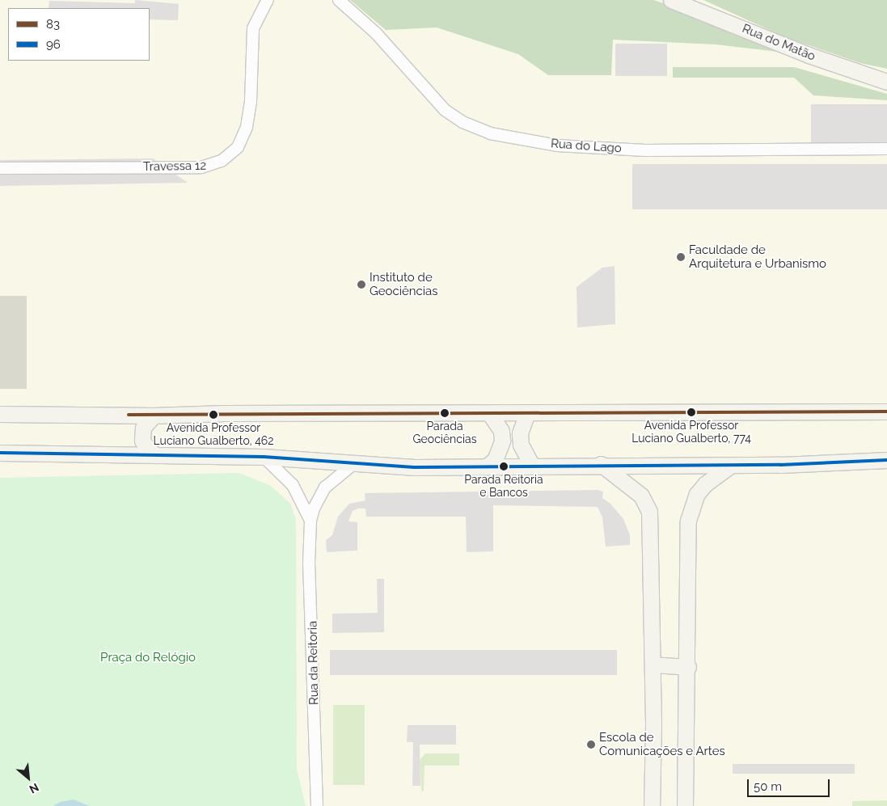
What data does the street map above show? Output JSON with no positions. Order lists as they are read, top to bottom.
{
  "streets": {
    "street": [
      "Rua do Matão",
      "Rua do Lago",
      "Travessa 12",
      "Rua da Reitoria"
    ]
  },
  "parks": ["Praça do Relógio"],
  "places": [
    "Faculdade de Arquitetura e Urbanismo",
    "Instituto de Geociências",
    "Avenida Professor Luciano Gualberto, 774",
    "Parada Geociências",
    "Avenida Professor Luciano Gualberto, 462",
    "Parada Reitoria e Bancos",
    "Escola de Comunicações e Artes"
  ],
  "lines": ["transit line 83", "transit line 96"],
  "legend": ["83", "96"],
  "scale_bar": "50 m",
  "north": "bottom right"
}
